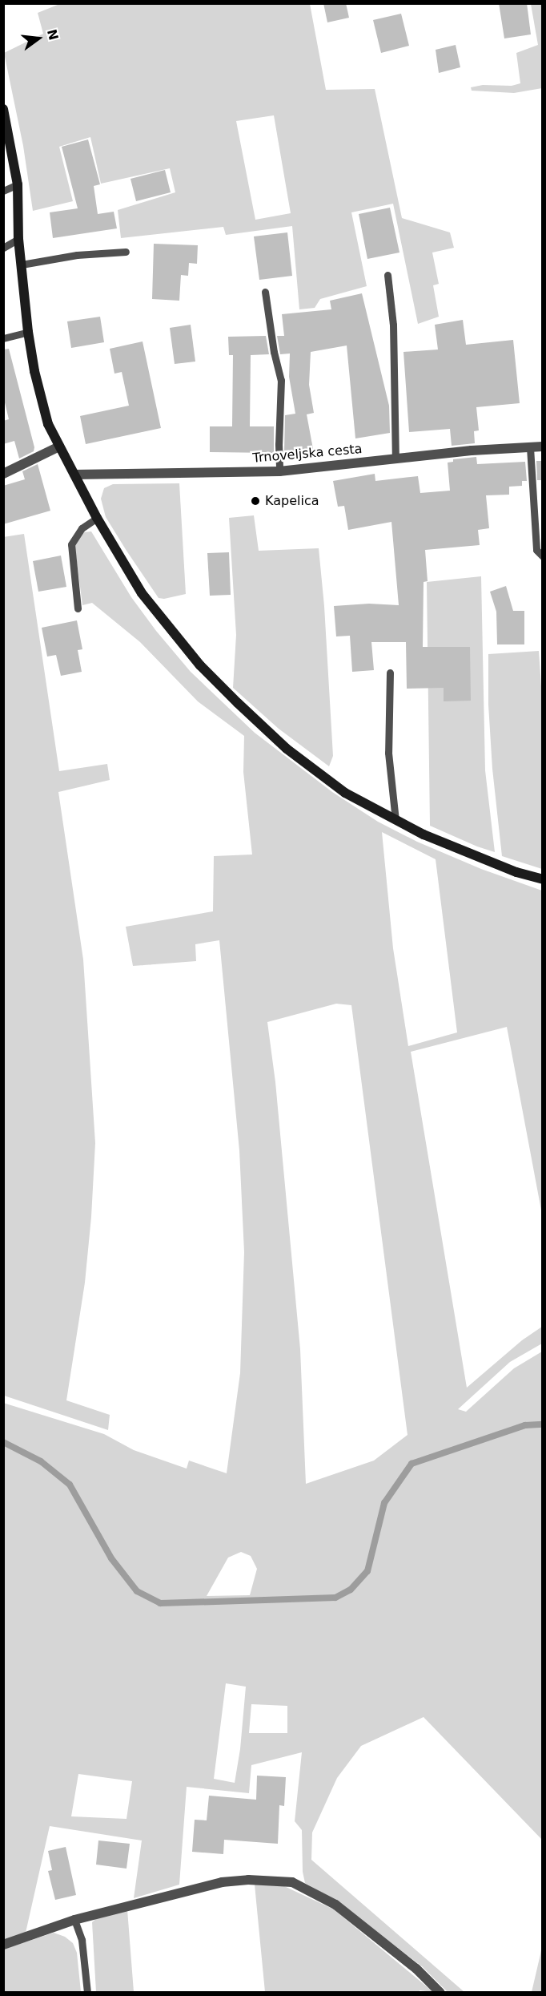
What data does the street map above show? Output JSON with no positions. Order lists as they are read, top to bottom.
{
  "streets": {
    "street": ["Trnoveljska cesta"]
  },
  "places": ["Kapelica"],
  "north": "right"
}
